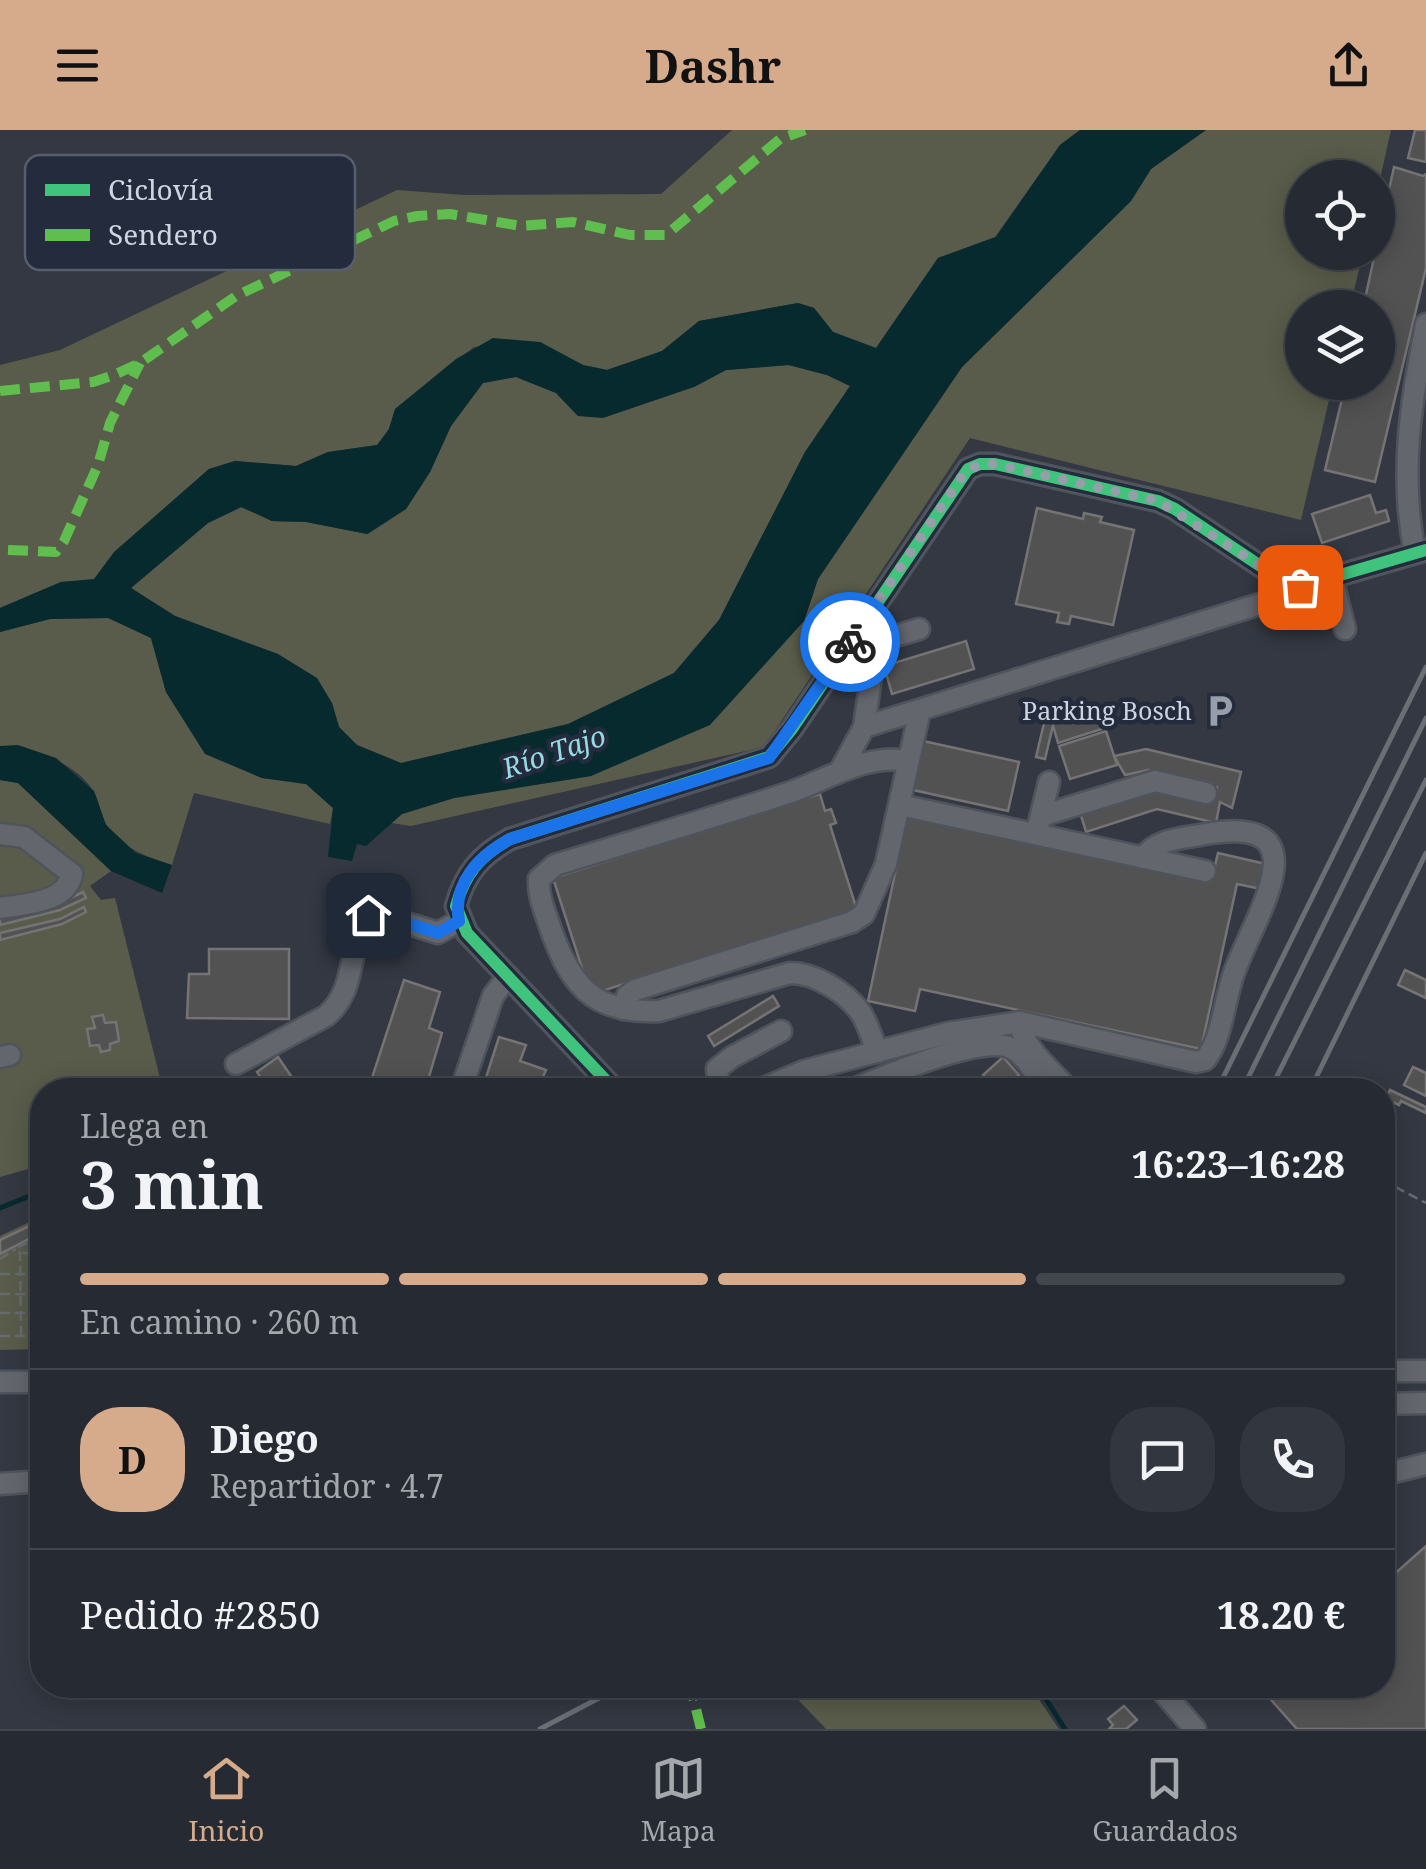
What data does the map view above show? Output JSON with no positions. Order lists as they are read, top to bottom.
{
  "water": ["Río Tajo"],
  "places": {
    "parking": ["Parking Bosch"]
  },
  "legend": ["Ciclovía", "Sendero"],
  "page": {
    "header": "Dashr",
    "heading": ["3 min", "Llega en", "16:23–16:28"],
    "panel": [
      "Diego",
      "Repartidor · 4.7",
      "Pedido #2850",
      "18.20 €"
    ],
    "bar": "En camino · 260 m",
    "round": "D",
    "tabs": ["Inicio", "Mapa", "Guardados"]
  }
}
